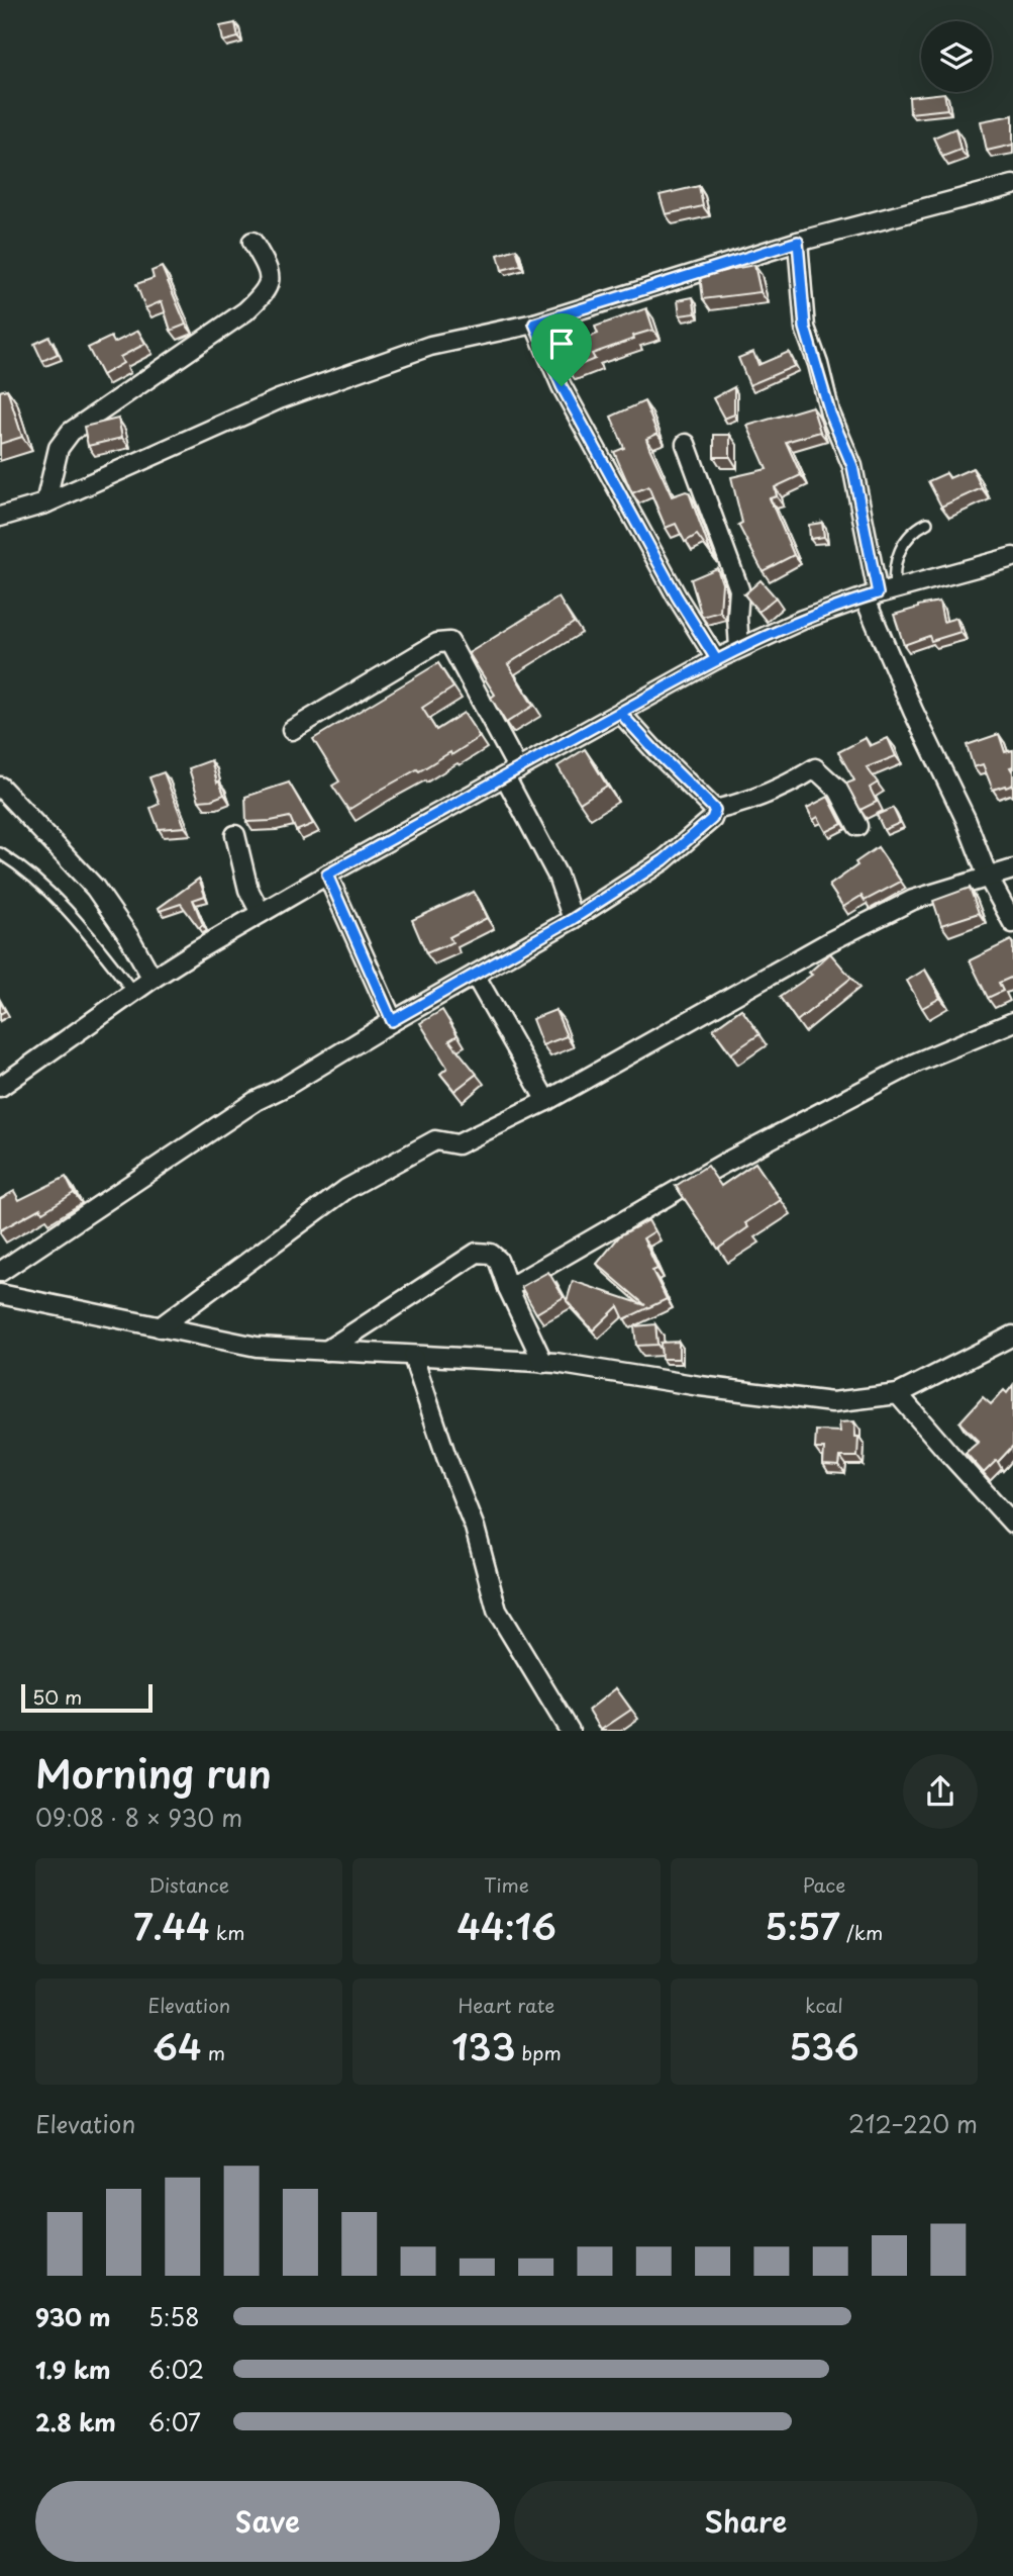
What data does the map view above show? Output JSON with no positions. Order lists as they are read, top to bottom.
{
  "scale_bar": "50 m",
  "page": {
    "scale": "50 m",
    "heading": ["Morning run", "09:08 · 8 × 930 m"],
    "stats": [
      ["Distance", "7.44 km"],
      ["Time", "44:16"],
      ["Pace", "5:57 /km"],
      ["Elevation", "64 m"],
      ["Heart rate", "133 bpm"],
      ["kcal", "536"]
    ],
    "chart": ["Elevation", "212–220 m"],
    "list": [
      {
        "name": "930 m",
        "note": "5:58"
      },
      {
        "name": "1.9 km",
        "note": "6:02"
      },
      {
        "name": "2.8 km",
        "note": "6:07"
      }
    ],
    "buttons": ["Save", "Share"]
  }
}
